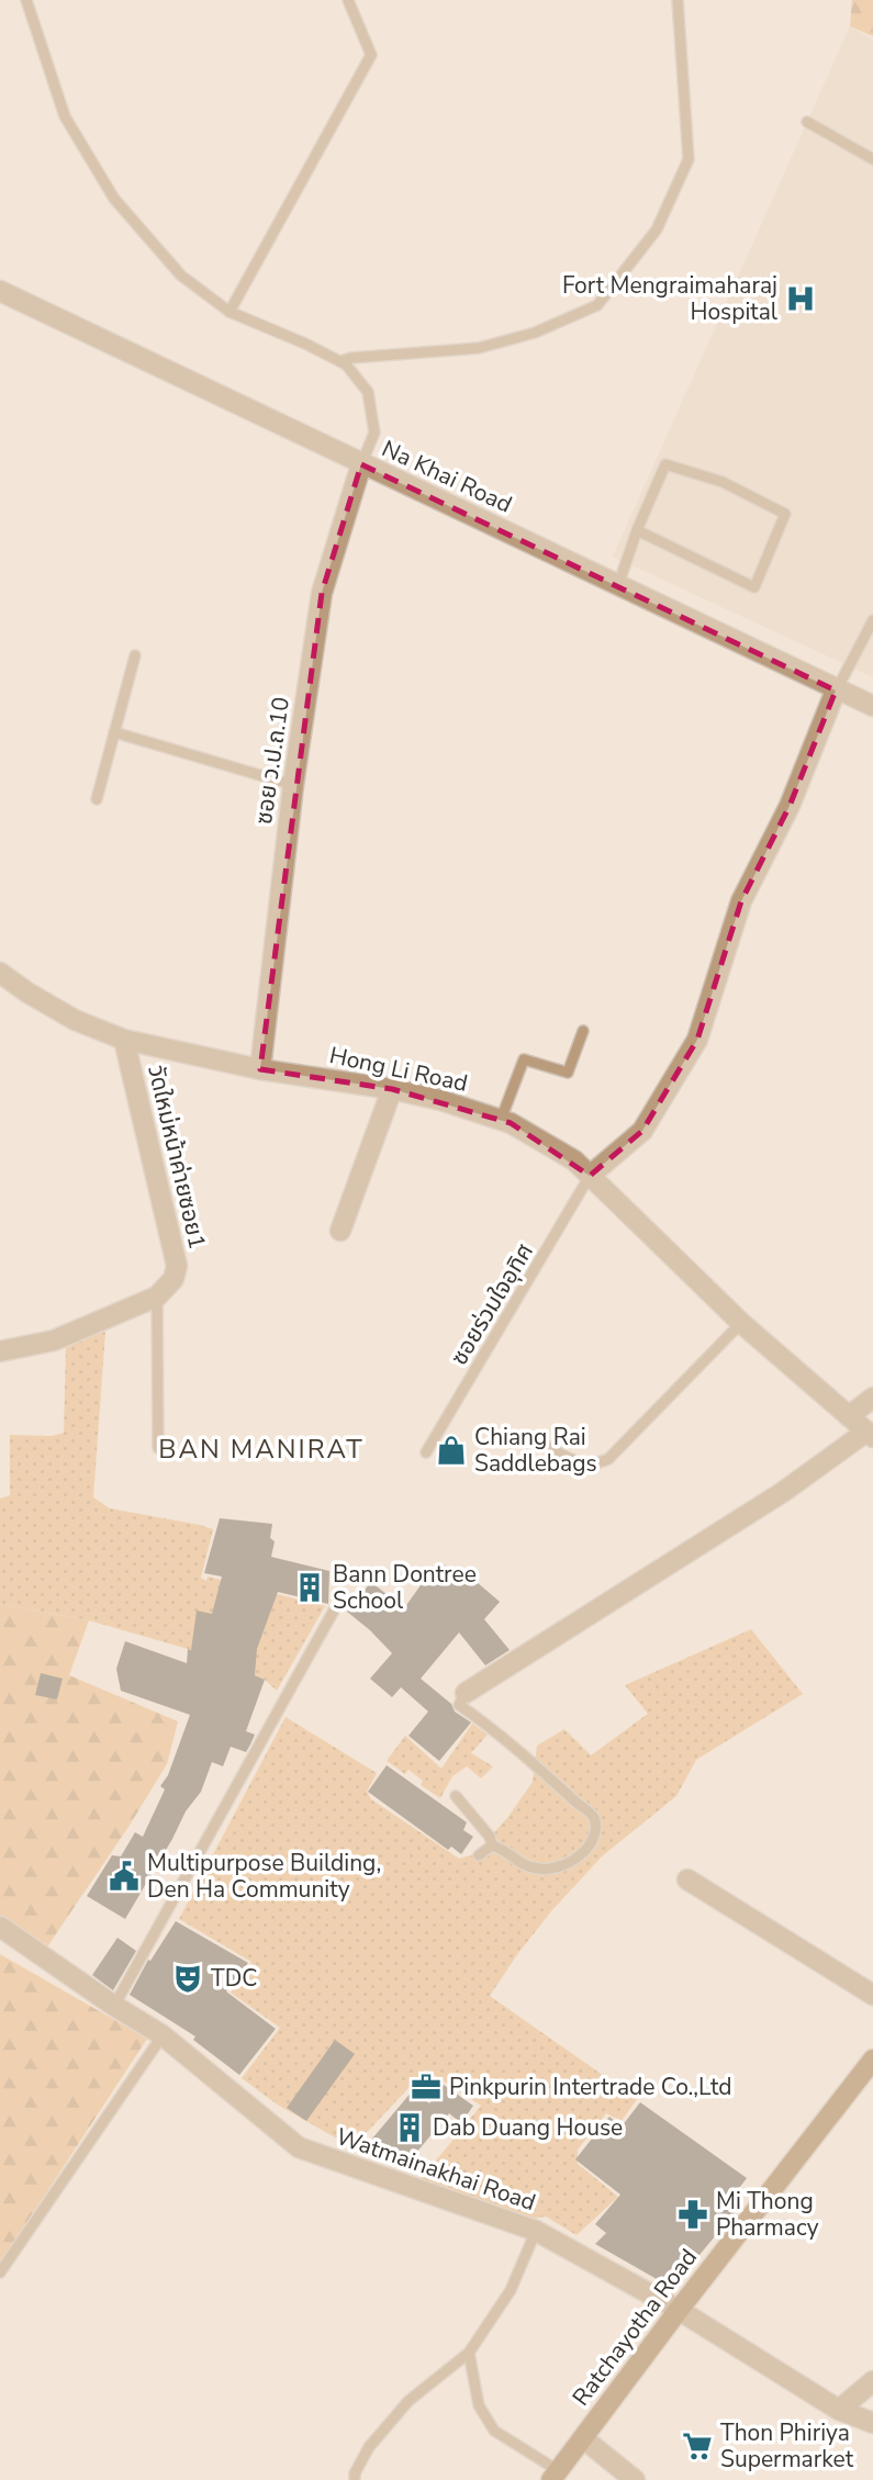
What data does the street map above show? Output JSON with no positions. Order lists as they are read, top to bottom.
{
  "streets": {
    "main road": ["Ratchayotha Road"],
    "street": [
      "Na Khai Road",
      "ซอย ว.ป.ถ.10",
      "Hong Li Road",
      "วัดใหม่หน้าค่ายซอย1",
      "Watmainakhai Road"
    ],
    "lane": ["ซอยร่วมใจอุทิศ"]
  },
  "crossings": [
    ["Na Khai Road", "ซอย ว.ป.ถ.10"],
    ["ซอย ว.ป.ถ.10", "Hong Li Road"],
    ["Hong Li Road", "วัดใหม่หน้าค่ายซอย1"],
    ["Hong Li Road", "ซอยร่วมใจอุทิศ"],
    ["Watmainakhai Road", "Ratchayotha Road"]
  ],
  "districts": ["BAN MANIRAT"],
  "places": {
    "hospital": ["Fort Mengraimaharaj Hospital"],
    "shop": ["Chiang Rai Saddlebags"],
    "building": ["Bann Dontree School", "Dab Duang House"],
    "public building": ["Multipurpose Building, Den Ha Community"],
    "theatre": ["TDC"],
    "office": ["Pinkpurin Intertrade Co.,Ltd"],
    "pharmacy": ["Mi Thong Pharmacy"],
    "supermarket": ["Thon Phiriya Supermarket"]
  }
}
